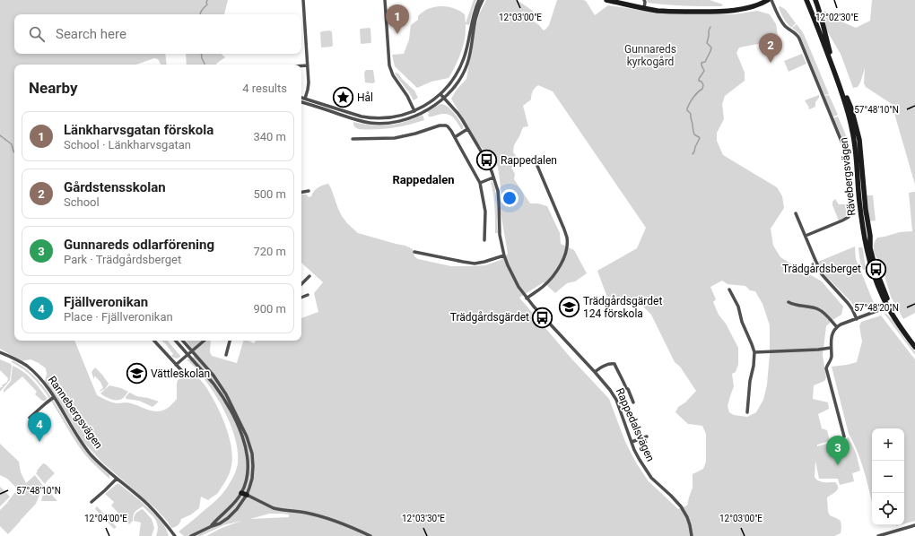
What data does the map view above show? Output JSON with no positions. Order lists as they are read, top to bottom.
{
  "streets": {
    "street": ["Rävebergsvägen", "Rannebergsvägen", "Rappedalsvägen"]
  },
  "districts": ["Rappedalen"],
  "parks": ["Gunnareds kyrkogård"],
  "places": {
    "place": ["Hål"],
    "bus stop": ["Rappedalen", "Trädgårdsberget", "Trädgårdsgärdet"],
    "school or university": ["Trädgårdsgärdet 124 förskola", "Vättleskolan"]
  },
  "page": {
    "pins": [
      "1",
      "2",
      "4",
      "3"
    ],
    "search": "Search here",
    "heading": ["Nearby", "4 results"],
    "list": [
      {
        "mark": "1",
        "name": "Länkharvsgatan förskola",
        "note": "School · Länkharvsgatan",
        "value": "340 m"
      },
      {
        "mark": "2",
        "name": "Gårdstensskolan",
        "note": "School",
        "value": "500 m"
      },
      {
        "mark": "3",
        "name": "Gunnareds odlarförening",
        "note": "Park · Trädgårdsberget",
        "value": "720 m"
      },
      {
        "mark": "4",
        "name": "Fjällveronikan",
        "note": "Place · Fjällveronikan",
        "value": "900 m"
      }
    ],
    "map_buttons": ["+", "−"]
  },
  "coordinates": [
    "12°03'00\"E",
    "12°02'30\"E",
    "57°48'10\"N",
    "57°48'20\"N",
    "12°04'00\"E",
    "12°03'30\"E"
  ]
}
